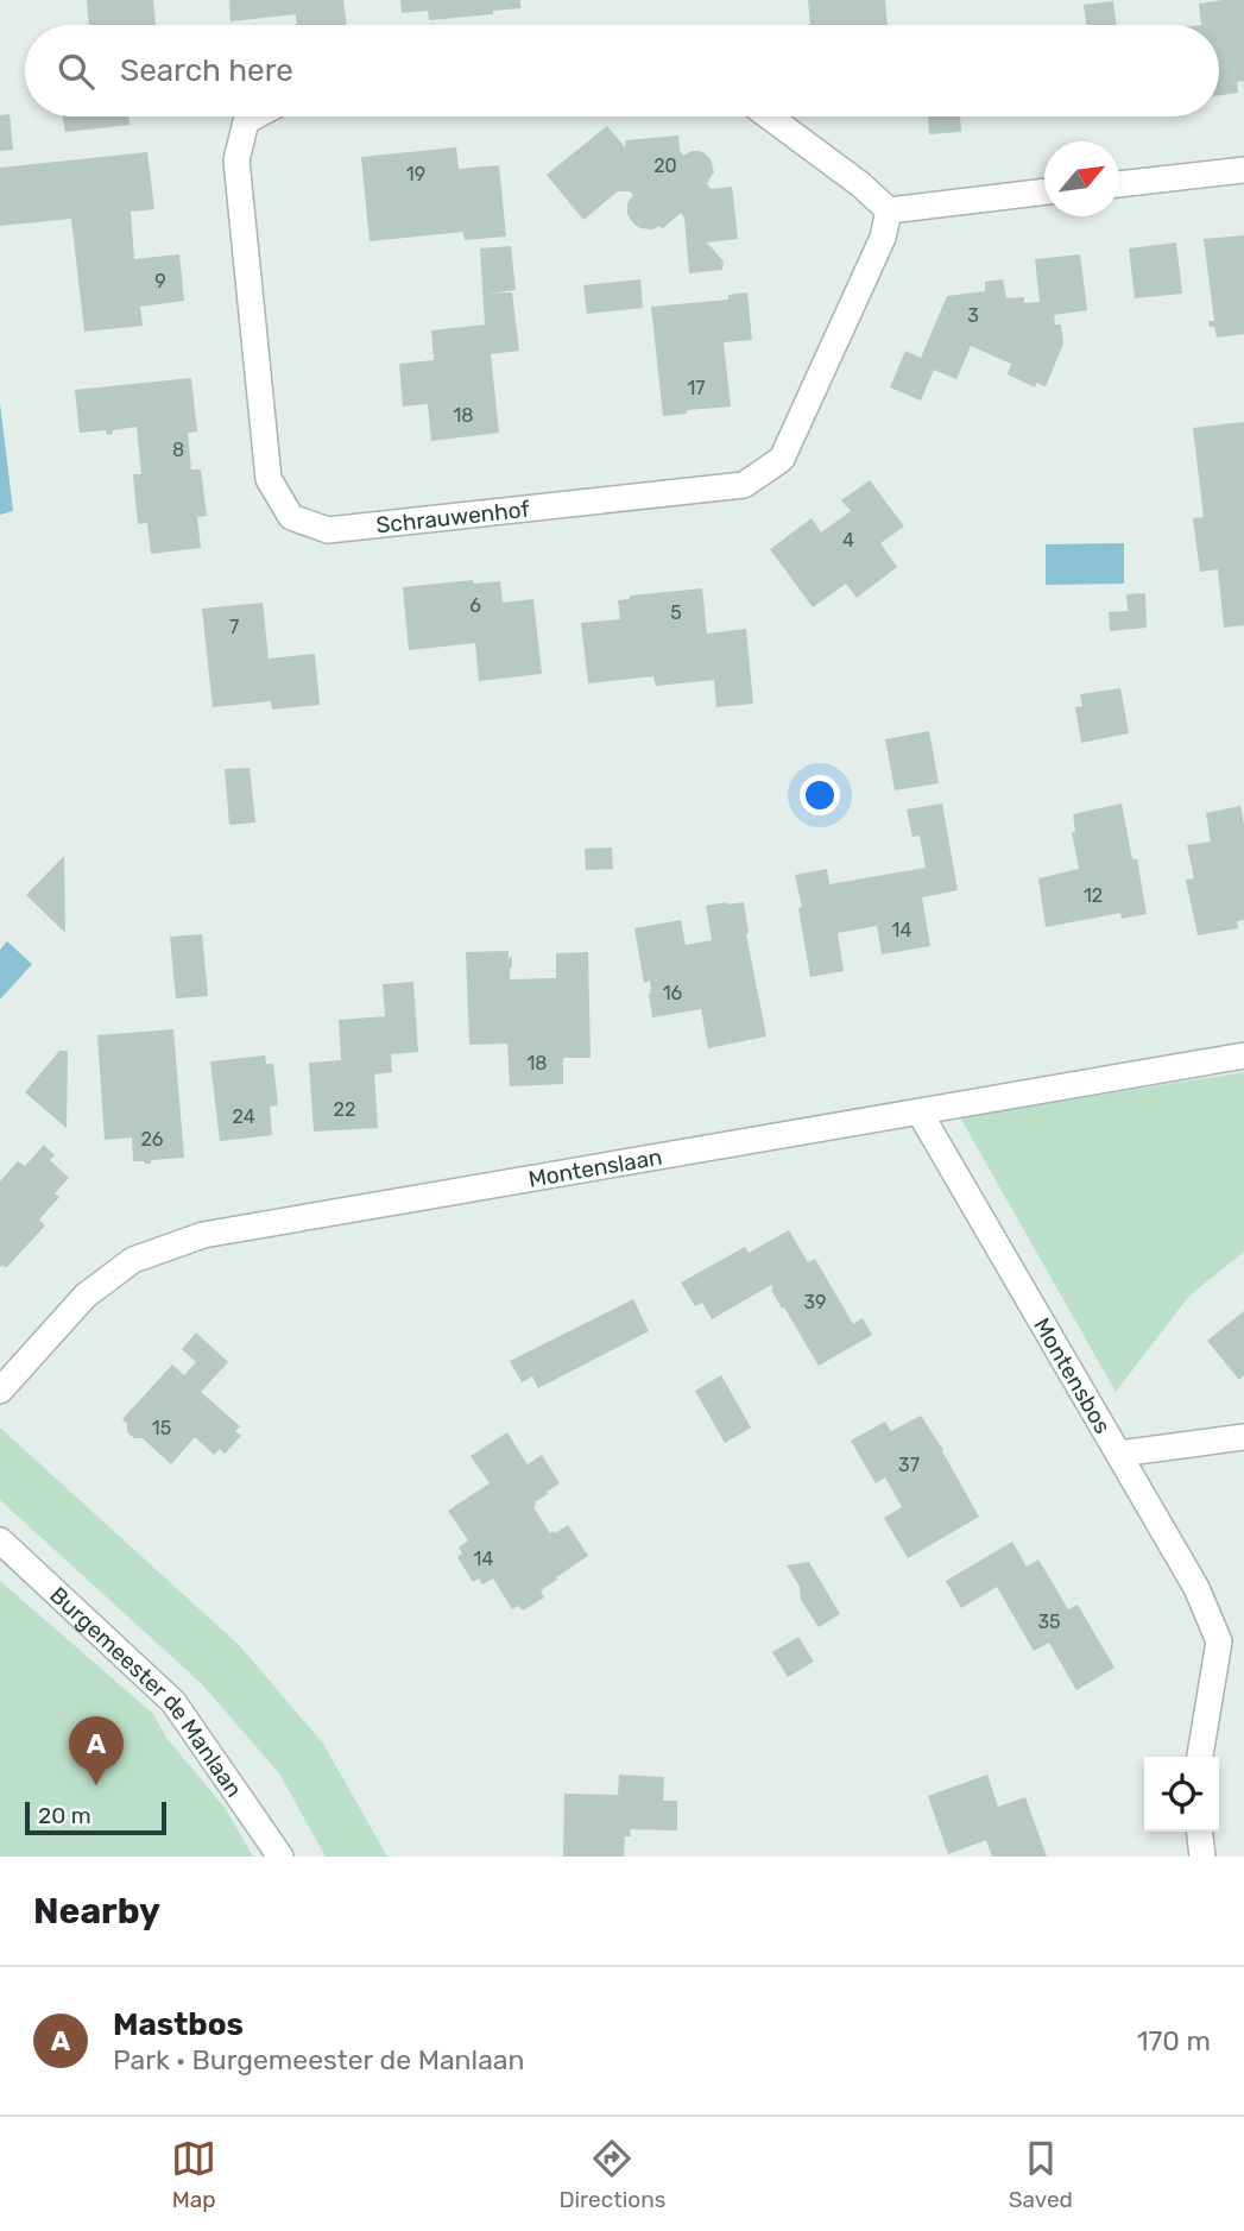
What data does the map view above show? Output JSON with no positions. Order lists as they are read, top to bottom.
{
  "streets": {
    "street": [
      "Schrauwenhof",
      "Montenslaan",
      "Montensbos",
      "Burgemeester de Manlaan"
    ]
  },
  "crossings": [
    ["Montenslaan", "Montensbos"]
  ],
  "house_numbers": [
    "20",
    "19",
    "9",
    "3",
    "17",
    "18",
    "8",
    "4",
    "6",
    "5",
    "7",
    "12",
    "14",
    "16",
    "18",
    "22",
    "24",
    "26",
    "39",
    "15",
    "37",
    "14",
    "35"
  ],
  "scale_bar": "20 m",
  "north": "top right",
  "page": {
    "search": "Search here",
    "pins": "A",
    "scale": "20 m",
    "heading": "Nearby",
    "list": [
      {
        "mark": "A",
        "name": "Mastbos",
        "note": "Park · Burgemeester de Manlaan",
        "value": "170 m"
      }
    ],
    "nav": ["Map", "Directions", "Saved"]
  }
}
